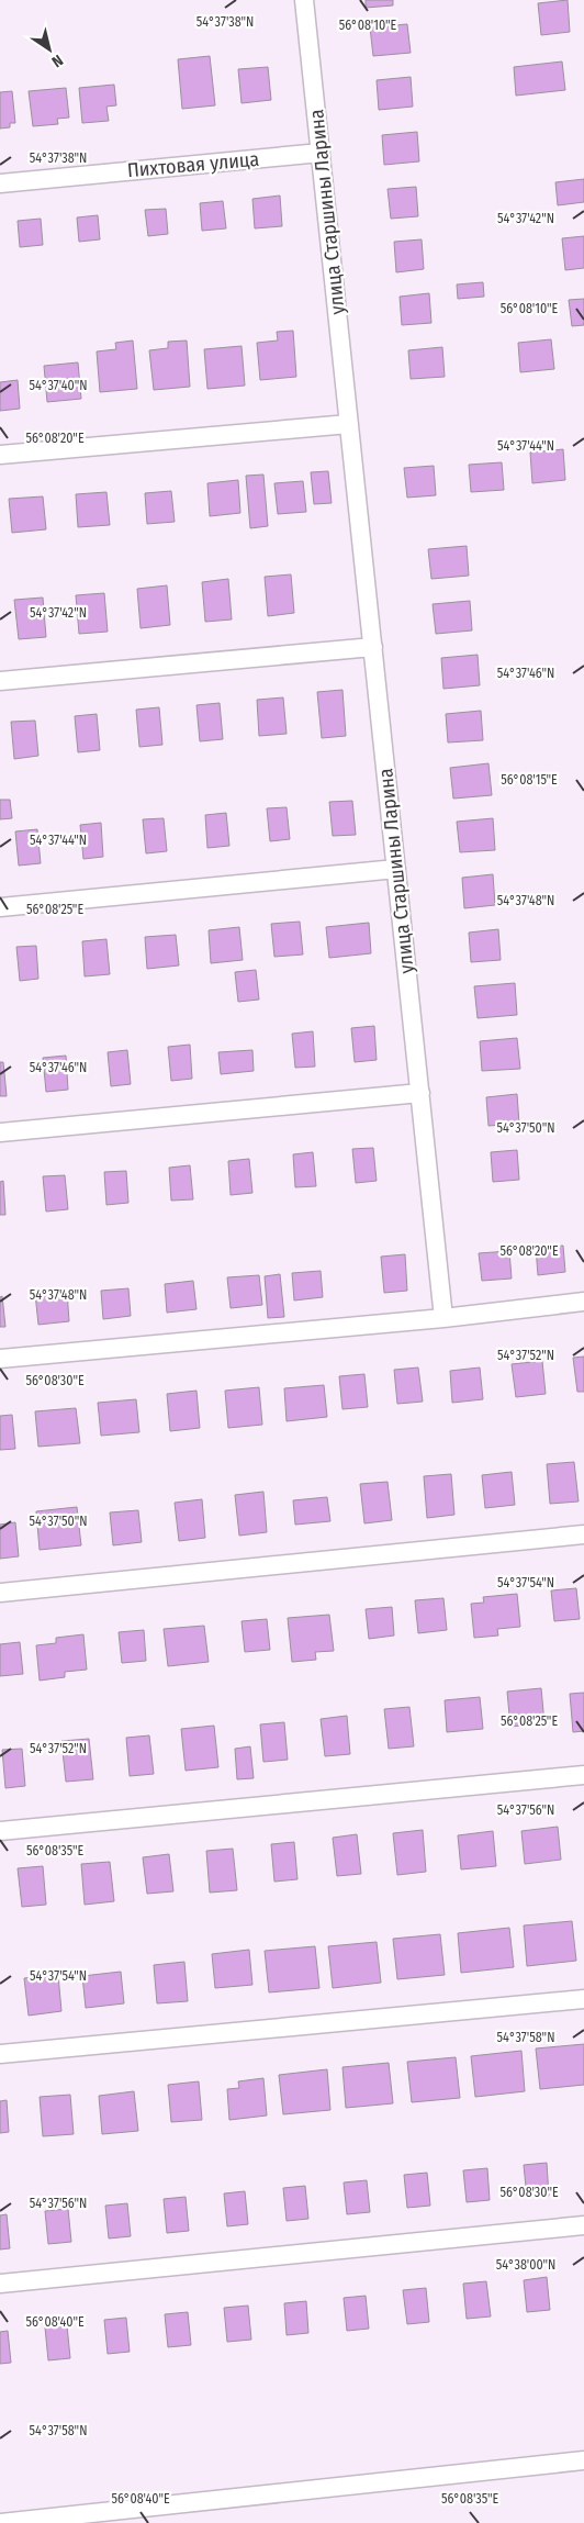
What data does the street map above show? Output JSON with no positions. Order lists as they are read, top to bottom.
{
  "streets": {
    "street": ["Пихтовая улица", "улица Старшины Ларина"]
  },
  "crossings": [
    ["Пихтовая улица", "улица Старшины Ларина"]
  ],
  "north": "bottom right",
  "coordinates": [
    "54°37'38\"N",
    "56°08'10\"E",
    "54°37'42\"N",
    "54°37'40\"N",
    "56°08'20\"E",
    "54°37'44\"N",
    "54°37'46\"N",
    "56°08'15\"E",
    "54°37'48\"N",
    "56°08'25\"E",
    "54°37'50\"N",
    "54°37'52\"N",
    "56°08'30\"E",
    "54°37'54\"N",
    "54°37'56\"N",
    "56°08'35\"E",
    "54°37'58\"N",
    "54°38'00\"N",
    "56°08'40\"E"
  ]
}
